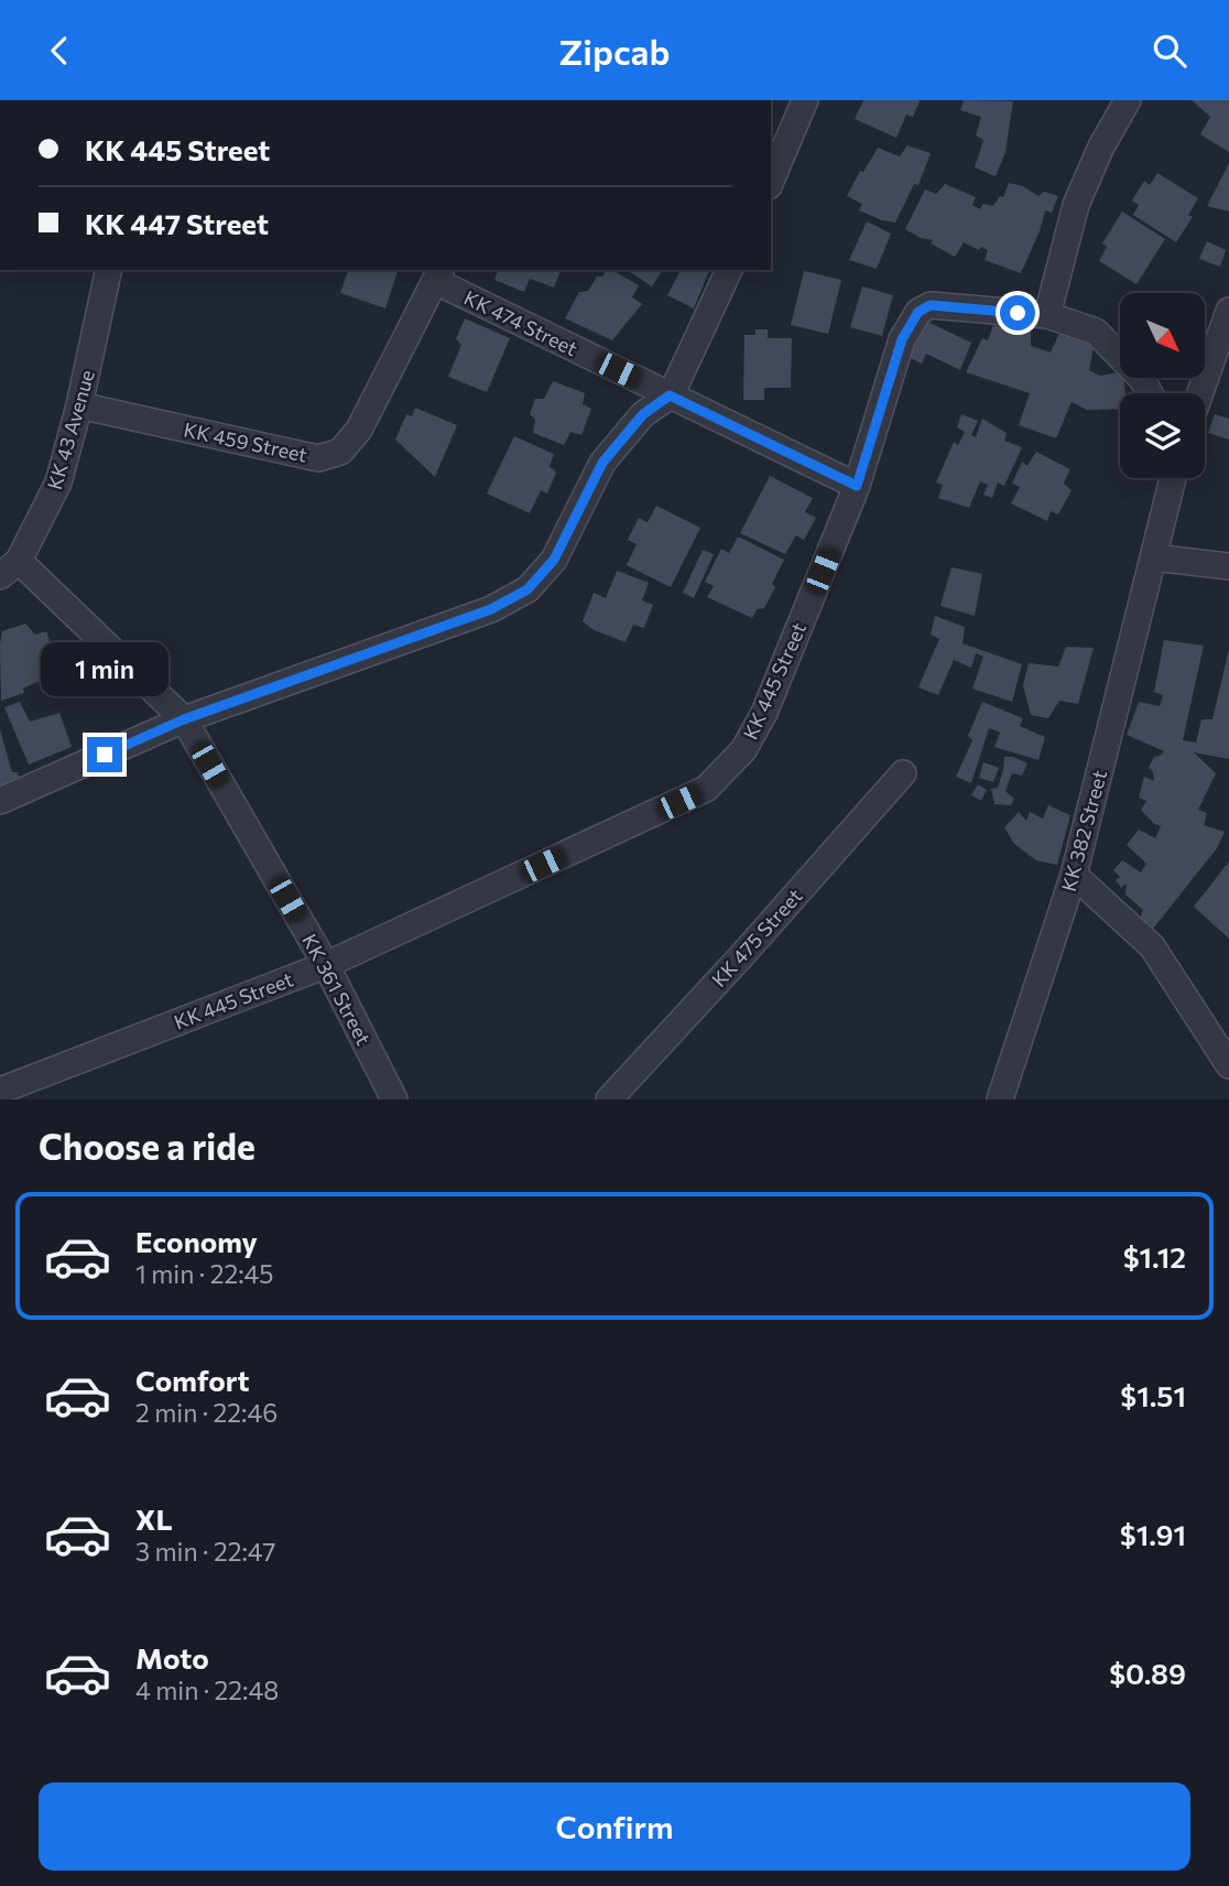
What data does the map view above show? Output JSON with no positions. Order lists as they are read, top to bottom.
{
  "streets": {
    "street": [
      "KK 474 Street",
      "KK 43 Avenue",
      "KK 459 Street",
      "KK 445 Street",
      "KK 382 Street",
      "KK 475 Street",
      "KK 361 Street"
    ]
  },
  "crossings": [
    ["KK 474 Street", "KK 459 Street"],
    ["KK 474 Street", "KK 445 Street"],
    ["KK 43 Avenue", "KK 459 Street"],
    ["KK 43 Avenue", "KK 361 Street"],
    ["KK 445 Street", "KK 361 Street"]
  ],
  "north": "bottom right",
  "page": {
    "header": "Zipcab",
    "banner": ["KK 445 Street", "KK 447 Street"],
    "bubble": "1 min",
    "heading": "Choose a ride",
    "list": [
      {
        "name": "Economy",
        "note": "1 min · 22:45",
        "value": "$1.12"
      },
      {
        "name": "Comfort",
        "note": "2 min · 22:46",
        "value": "$1.51"
      },
      {
        "name": "XL",
        "note": "3 min · 22:47",
        "value": "$1.91"
      },
      {
        "name": "Moto",
        "note": "4 min · 22:48",
        "value": "$0.89"
      }
    ],
    "buttons": "Confirm"
  }
}
